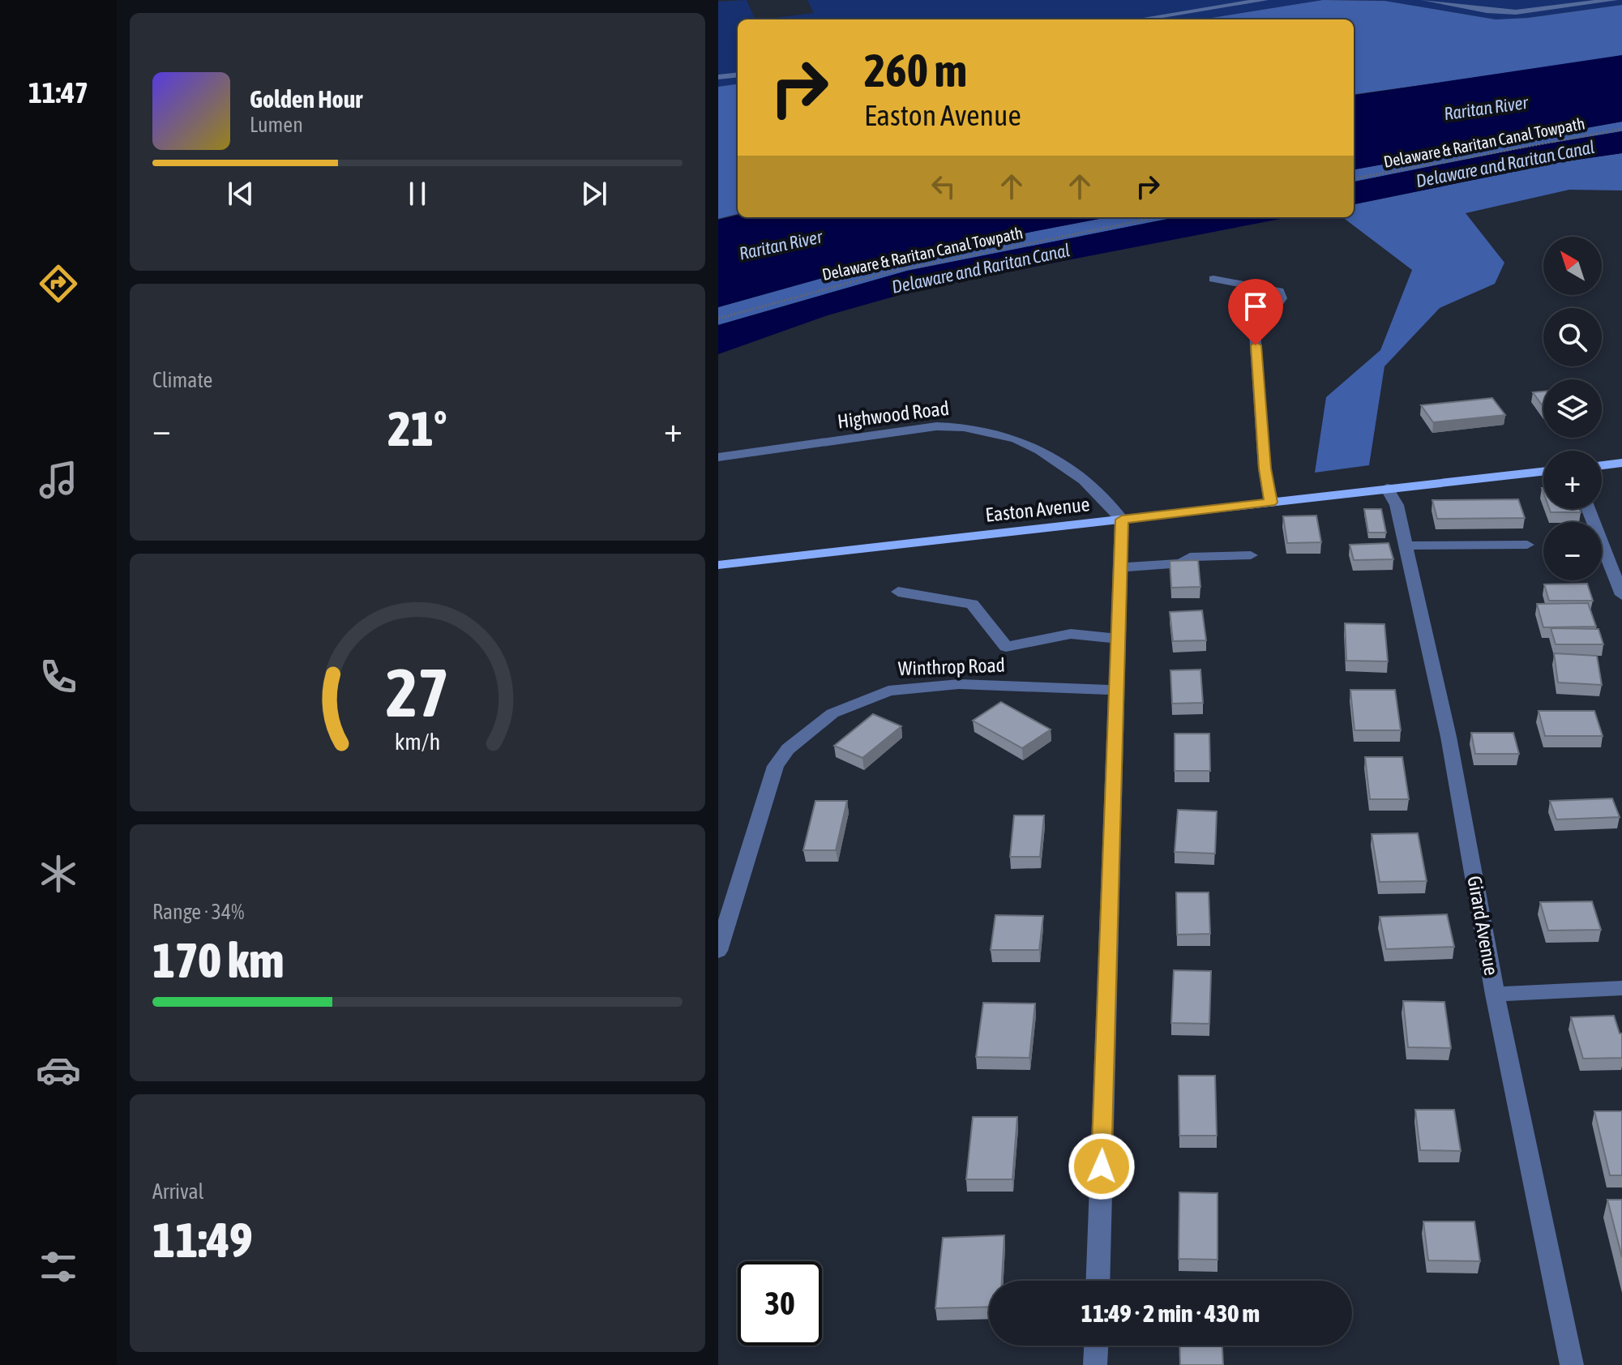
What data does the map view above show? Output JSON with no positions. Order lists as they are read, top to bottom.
{
  "streets": {
    "main road": ["Easton Avenue"],
    "street": ["Highwood Road", "Winthrop Road", "Girard Avenue"],
    "path": ["Delaware & Raritan Canal Towpath"]
  },
  "crossings": [
    ["Highwood Road", "Easton Avenue"],
    ["Easton Avenue", "Girard Avenue"]
  ],
  "water": ["Raritan River", "Delaware and Raritan Canal"],
  "north": "top left",
  "page": {
    "tabs": "11:47",
    "turn": ["260 m", "Easton Avenue"],
    "song": ["Golden Hour", "Lumen"],
    "map_buttons": ["+", "−"],
    "tile": [
      "Climate",
      ["Range · 34%", "170 km"],
      ["Arrival", "11:49"]
    ],
    "heat": ["−", "21°", "+"],
    "limit": "30",
    "trip": "11:49 · 2 min · 430 m",
    "gauge": ["27", "km/h"]
  }
}
